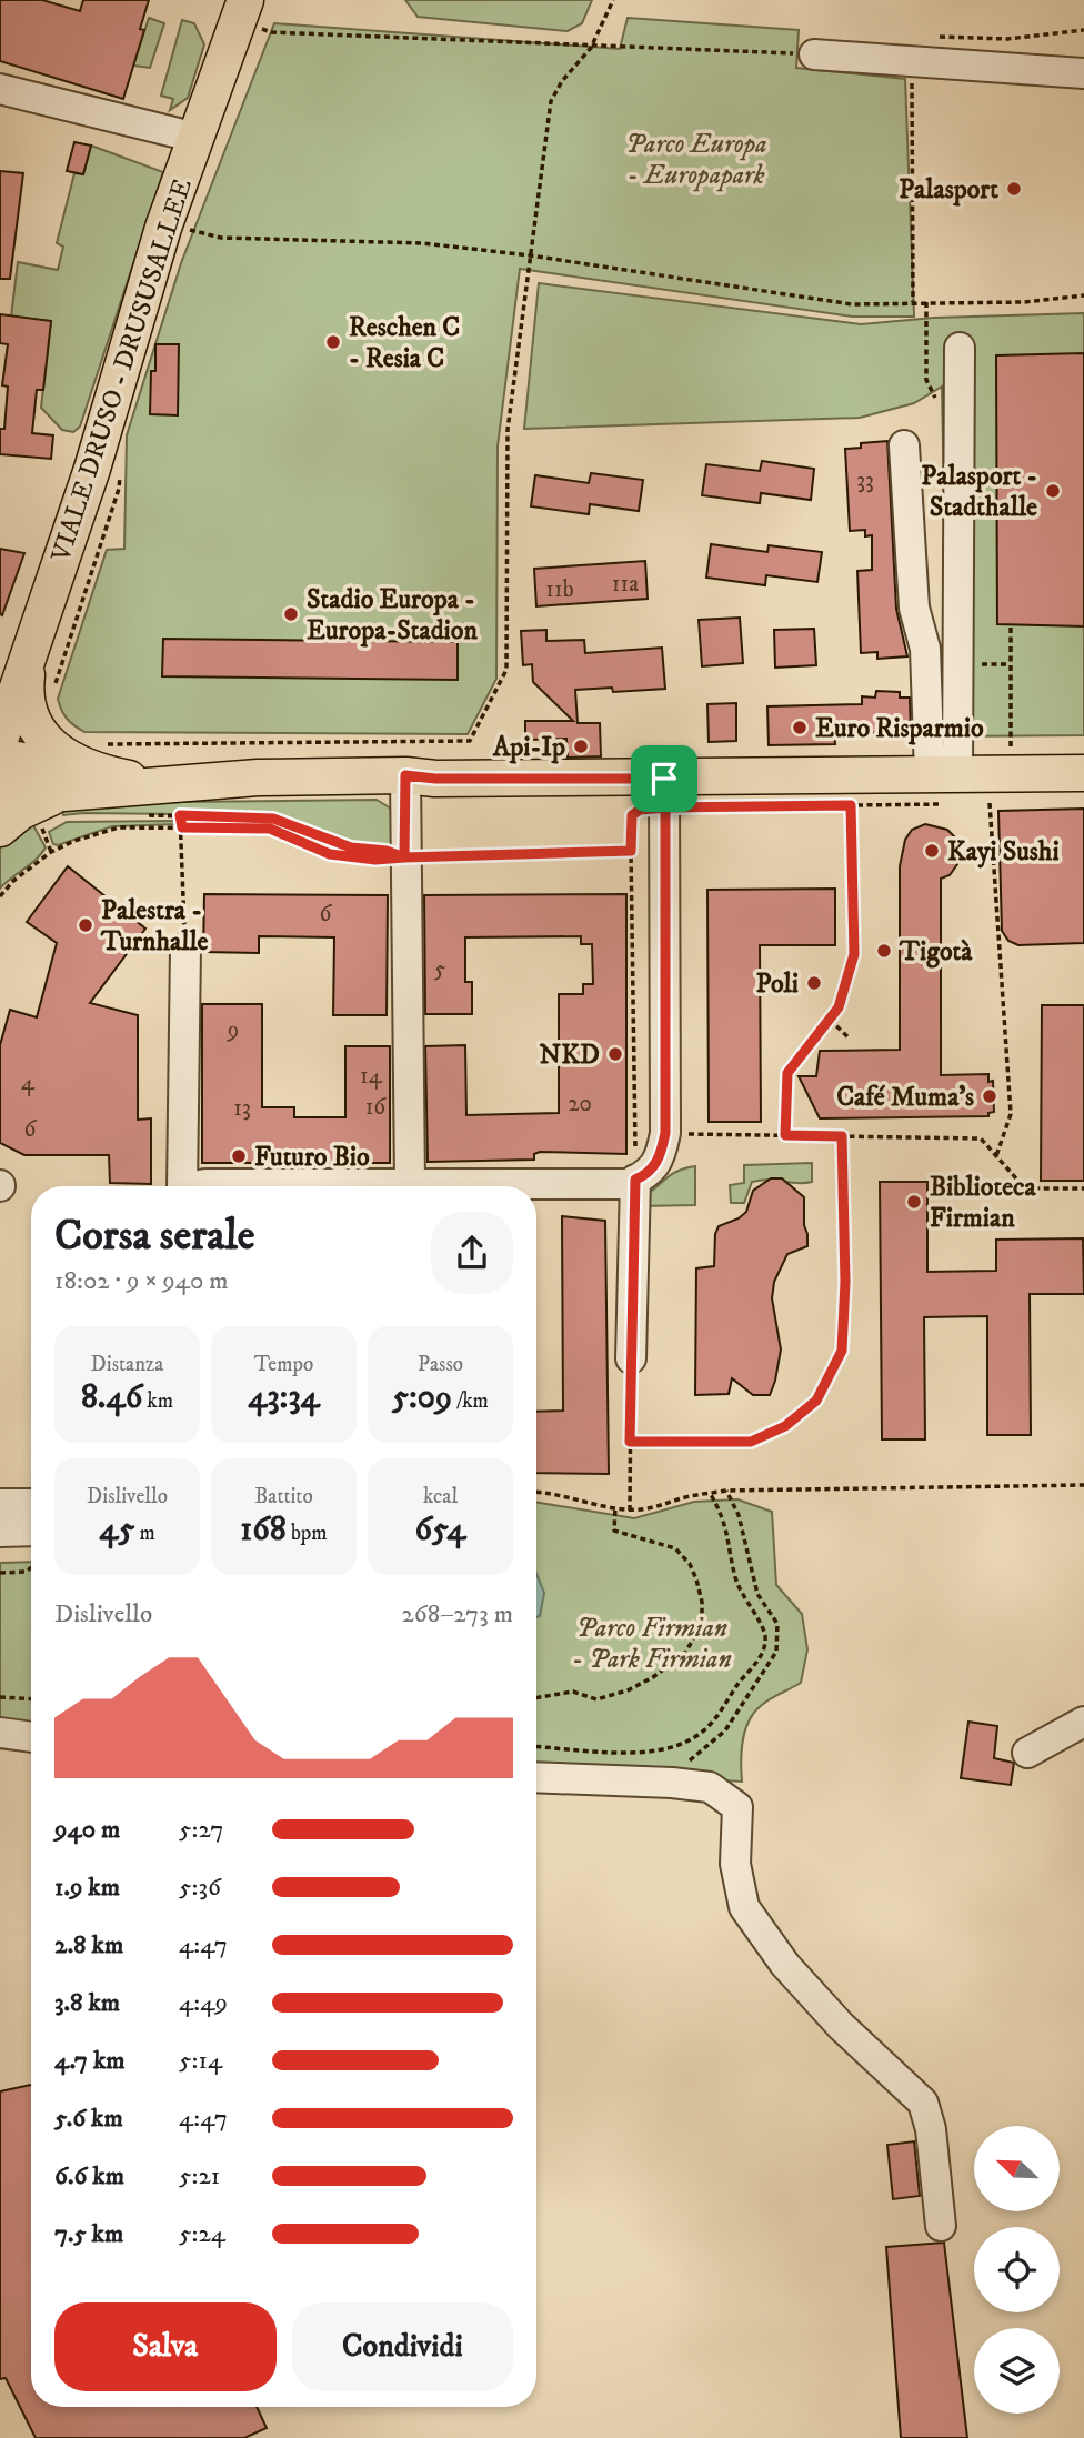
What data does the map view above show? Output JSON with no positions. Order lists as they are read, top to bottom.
{
  "streets": {
    "main road": ["VIALE DRUSO - DRUSUSALLEE"]
  },
  "parks": ["Parco Europa - Europapark", "Parco Firmian - Park Firmian"],
  "places": [
    "Palasport",
    "Reschen C - Resia C",
    "Palasport - Stadthalle",
    "Stadio Europa - Europa-Stadion",
    "Euro Risparmio",
    "Api-Ip",
    "Kayi Sushi",
    "Palestra - Turnhalle",
    "Tigotà",
    "Poli",
    "NKD",
    "Café Muma's",
    "Futuro Bio",
    "Biblioteca Firmian"
  ],
  "house_numbers": [
    "33",
    "11a",
    "11b",
    "6",
    "5",
    "9",
    "14",
    "4",
    "20",
    "16",
    "13",
    "6"
  ],
  "north": "top left",
  "page": {
    "heading": ["Corsa serale", "18:02 · 9 × 940 m"],
    "stats": [
      ["Distanza", "8.46 km"],
      ["Tempo", "43:34"],
      ["Passo", "5:09 /km"],
      ["Dislivello", "45 m"],
      ["Battito", "168 bpm"],
      ["kcal", "654"]
    ],
    "chart": ["Dislivello", "268–273 m"],
    "list": [
      {
        "name": "940 m",
        "note": "5:27"
      },
      {
        "name": "1.9 km",
        "note": "5:36"
      },
      {
        "name": "2.8 km",
        "note": "4:47"
      },
      {
        "name": "3.8 km",
        "note": "4:49"
      },
      {
        "name": "4.7 km",
        "note": "5:14"
      },
      {
        "name": "5.6 km",
        "note": "4:47"
      },
      {
        "name": "6.6 km",
        "note": "5:21"
      },
      {
        "name": "7.5 km",
        "note": "5:24"
      }
    ],
    "buttons": ["Salva", "Condividi"]
  }
}
